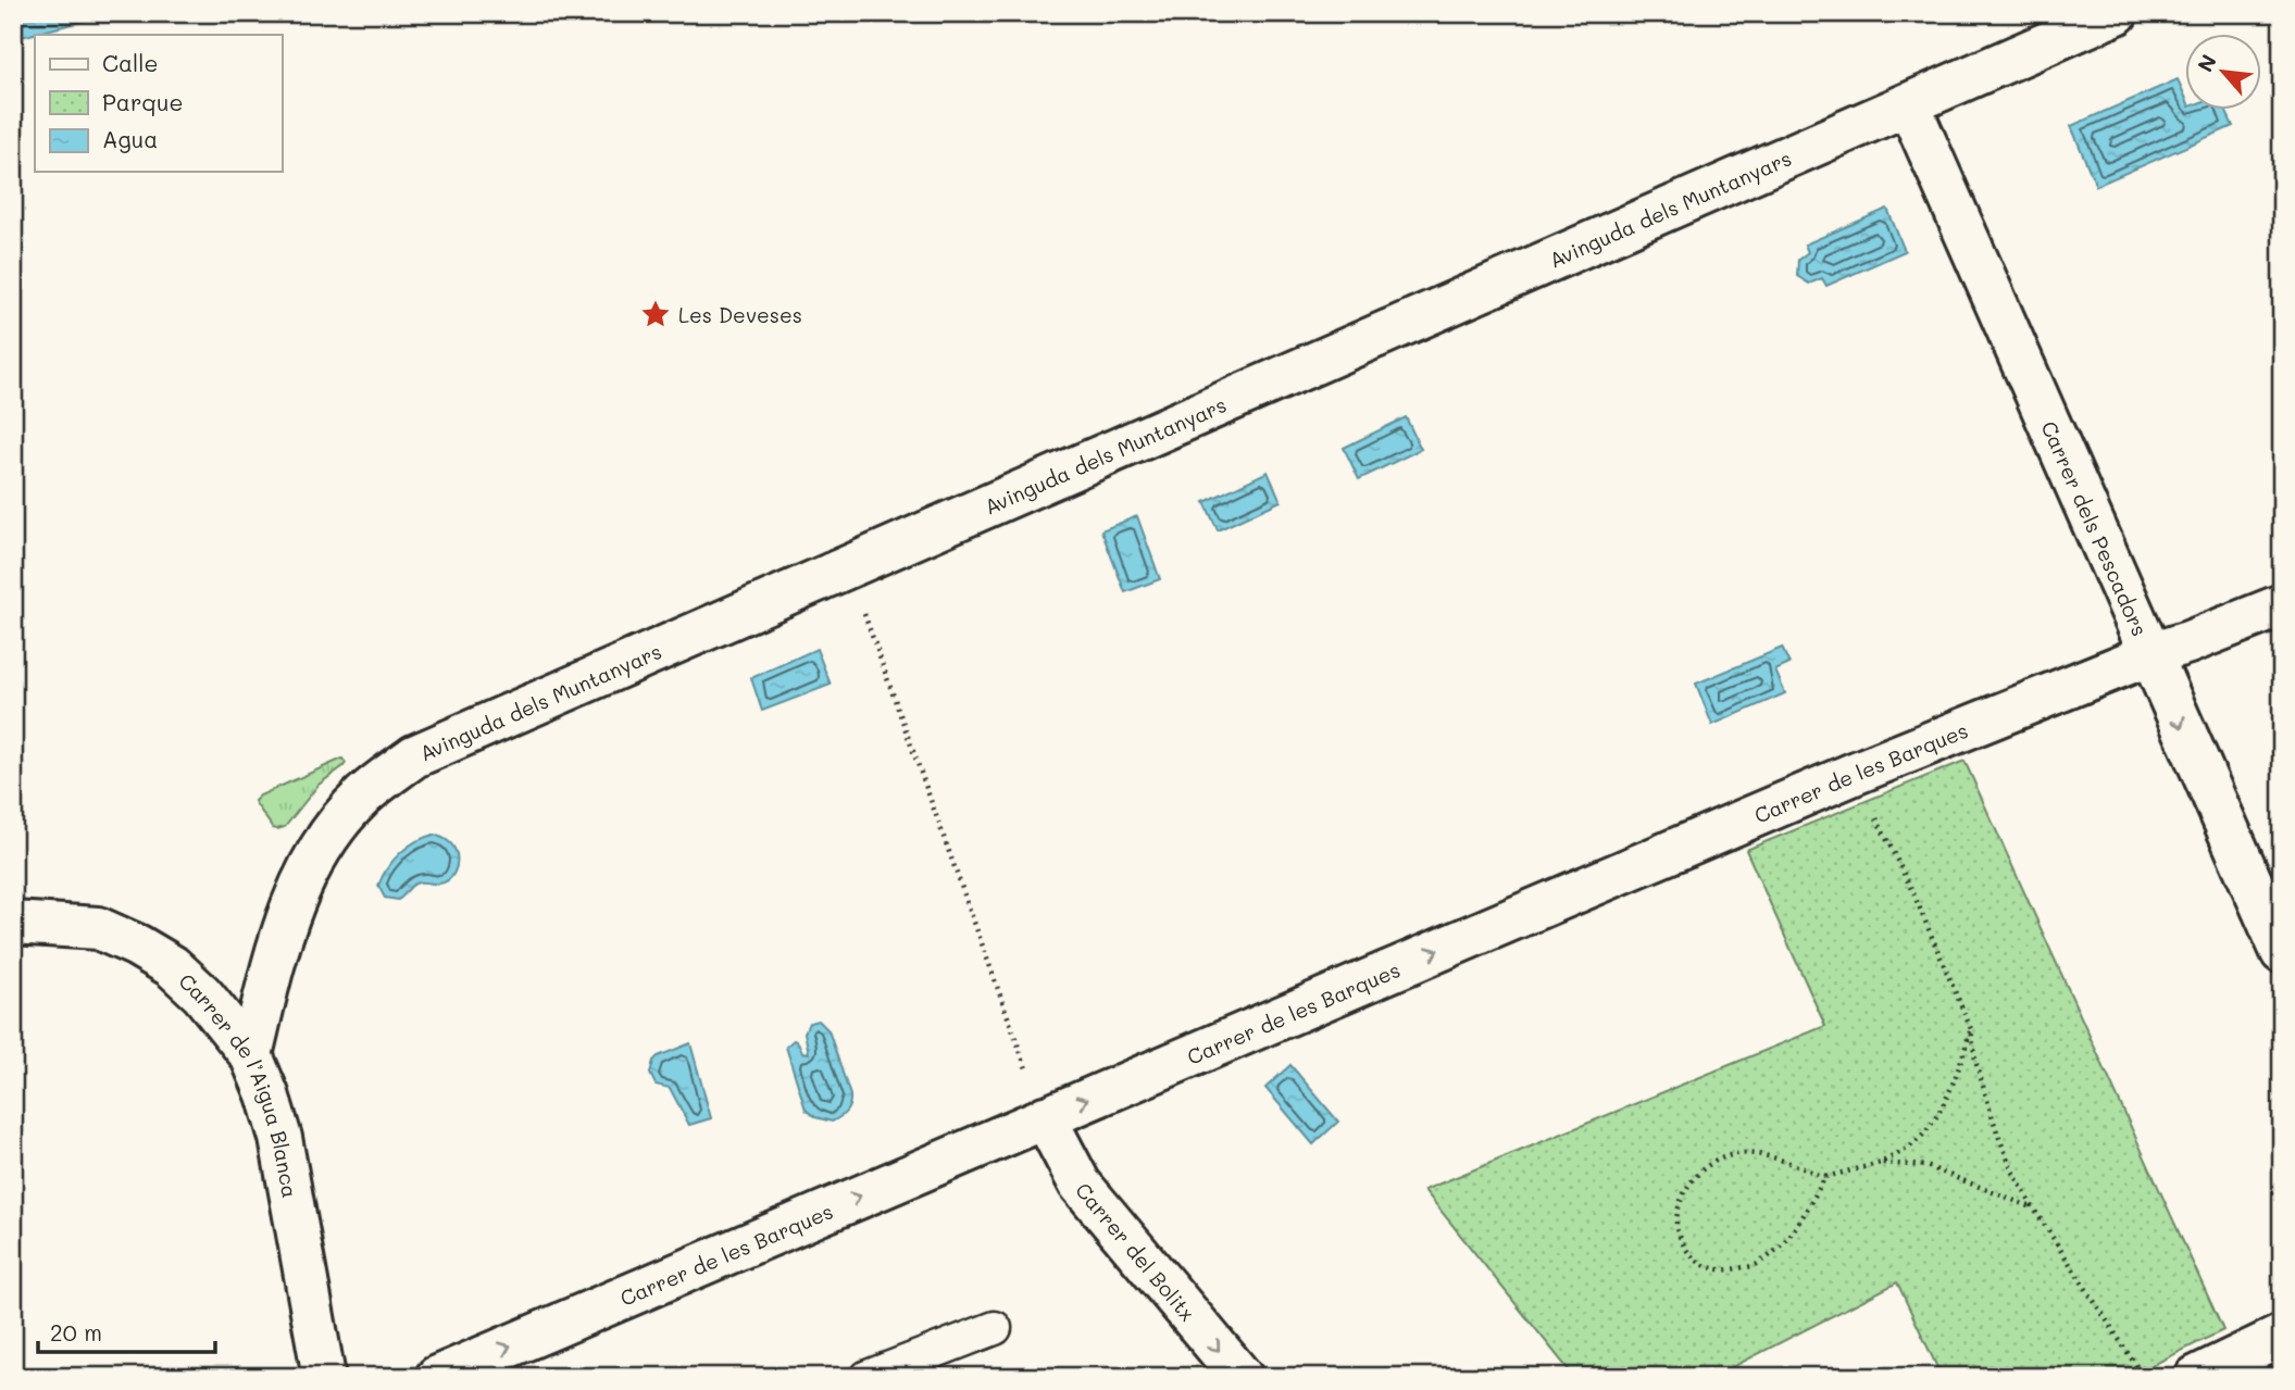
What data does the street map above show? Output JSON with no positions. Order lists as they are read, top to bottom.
{
  "streets": {
    "street": [
      "Avinguda dels Muntanyars",
      "Carrer dels Pescadors",
      "Carrer de les Barques",
      "Carrer de l’Aigua Blanca",
      "Carrer del Bolitx"
    ]
  },
  "crossings": [
    ["Avinguda dels Muntanyars", "Carrer dels Pescadors"],
    ["Avinguda dels Muntanyars", "Carrer de l’Aigua Blanca"],
    ["Carrer dels Pescadors", "Carrer de les Barques"],
    ["Carrer de les Barques", "Carrer del Bolitx"]
  ],
  "one_way": ["Carrer dels Pescadors", "Carrer de les Barques", "Carrer del Bolitx"],
  "places": {
    "place": ["Les Deveses"]
  },
  "legend": ["Calle", "Parque", "Agua"],
  "scale_bar": "20 m",
  "north": "top left"
}
